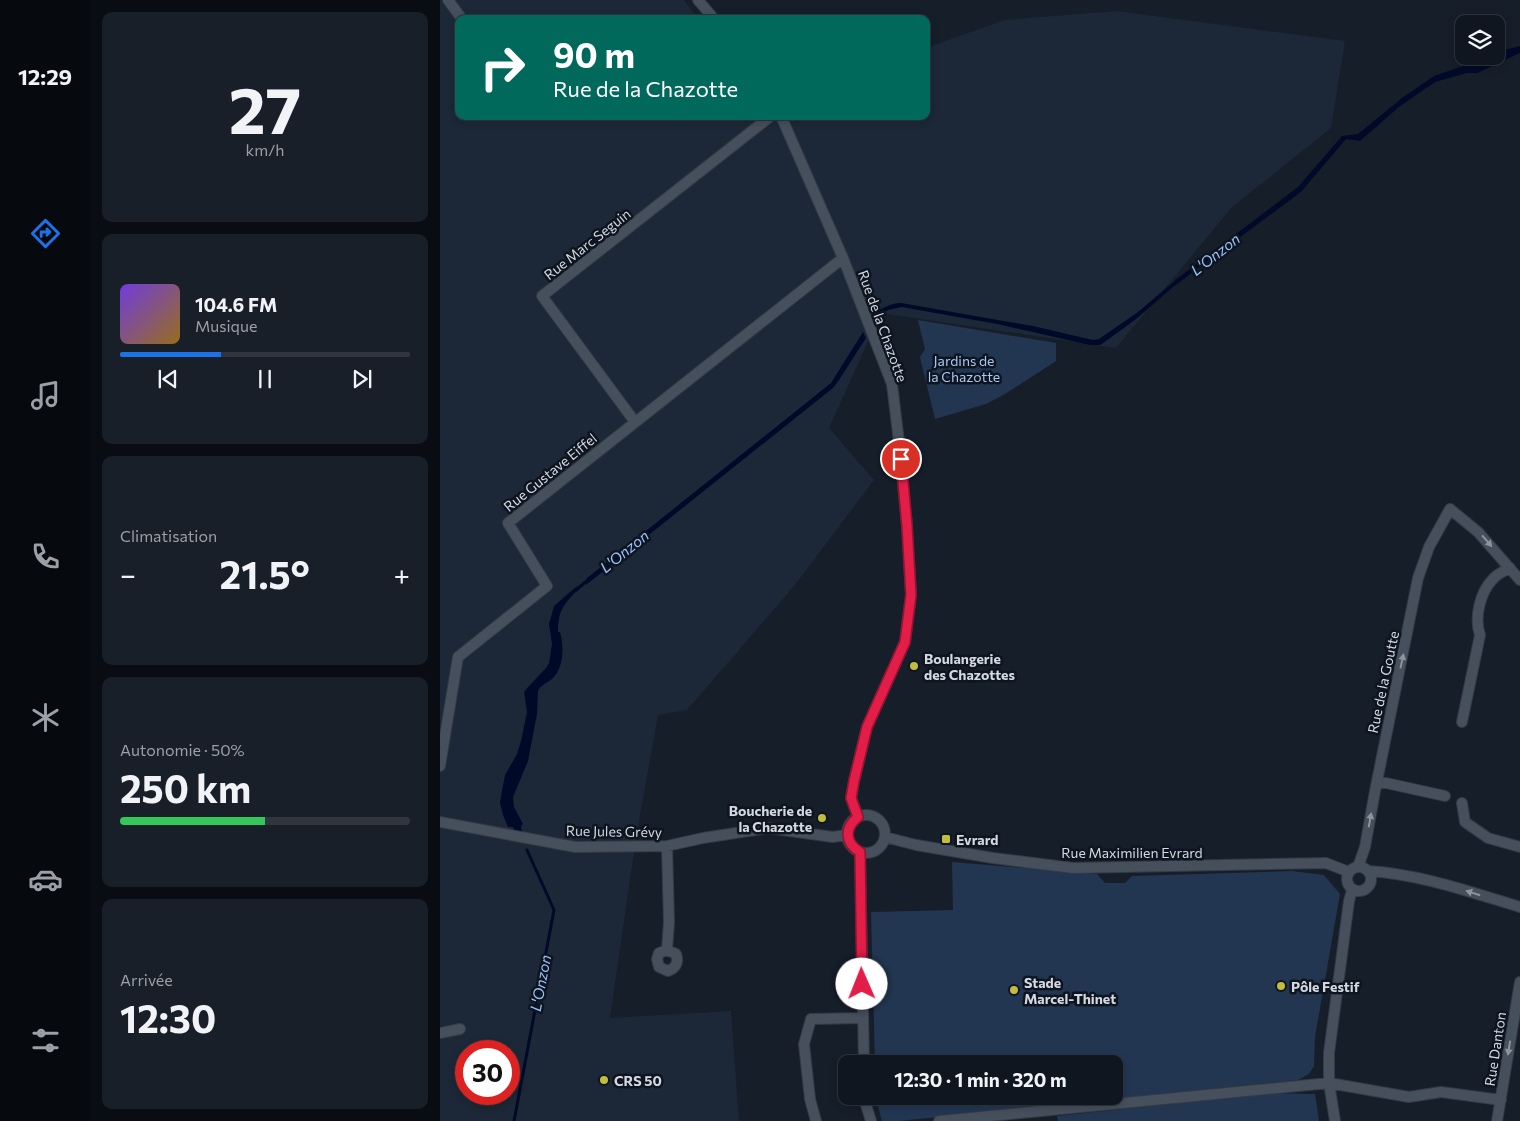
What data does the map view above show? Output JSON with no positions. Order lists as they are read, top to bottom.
{
  "streets": {
    "street": [
      "Rue Marc Seguin",
      "Rue de la Chazotte",
      "Rue Gustave Eiffel",
      "Rue de la Goutte",
      "Rue Jules Grévy",
      "Rue Maximilien Evrard",
      "Rue Danton"
    ]
  },
  "crossings": [
    ["Rue Marc Seguin", "Rue Gustave Eiffel"],
    ["Rue de la Chazotte", "Rue Gustave Eiffel"],
    ["Rue de la Chazotte", "Rue Jules Grévy"],
    ["Rue de la Chazotte", "Rue Maximilien Evrard"],
    ["Rue de la Goutte", "Rue Maximilien Evrard"],
    ["Rue Jules Grévy", "Rue Maximilien Evrard"]
  ],
  "one_way": ["Rue Danton"],
  "water": ["L'Onzon"],
  "parks": ["Jardins de la Chazotte"],
  "places": {
    "other": [
      "Boulangerie des Chazottes",
      "Boucherie de la Chazotte",
      "Pôle Festif",
      "Stade Marcel-Thinet",
      "CRS 50"
    ],
    "transit": ["Evrard"]
  },
  "page": {
    "tabs": "12:29",
    "tile": [
      ["27", "km/h"],
      "Climatisation",
      ["Autonomie · 50%", "250 km"],
      ["Arrivée", "12:30"]
    ],
    "turn": ["90 m", "Rue de la Chazotte"],
    "song": ["104.6 FM", "Musique"],
    "heat": ["−", "21.5°", "+"],
    "limit": "30",
    "trip": "12:30 · 1 min · 320 m"
  }
}
